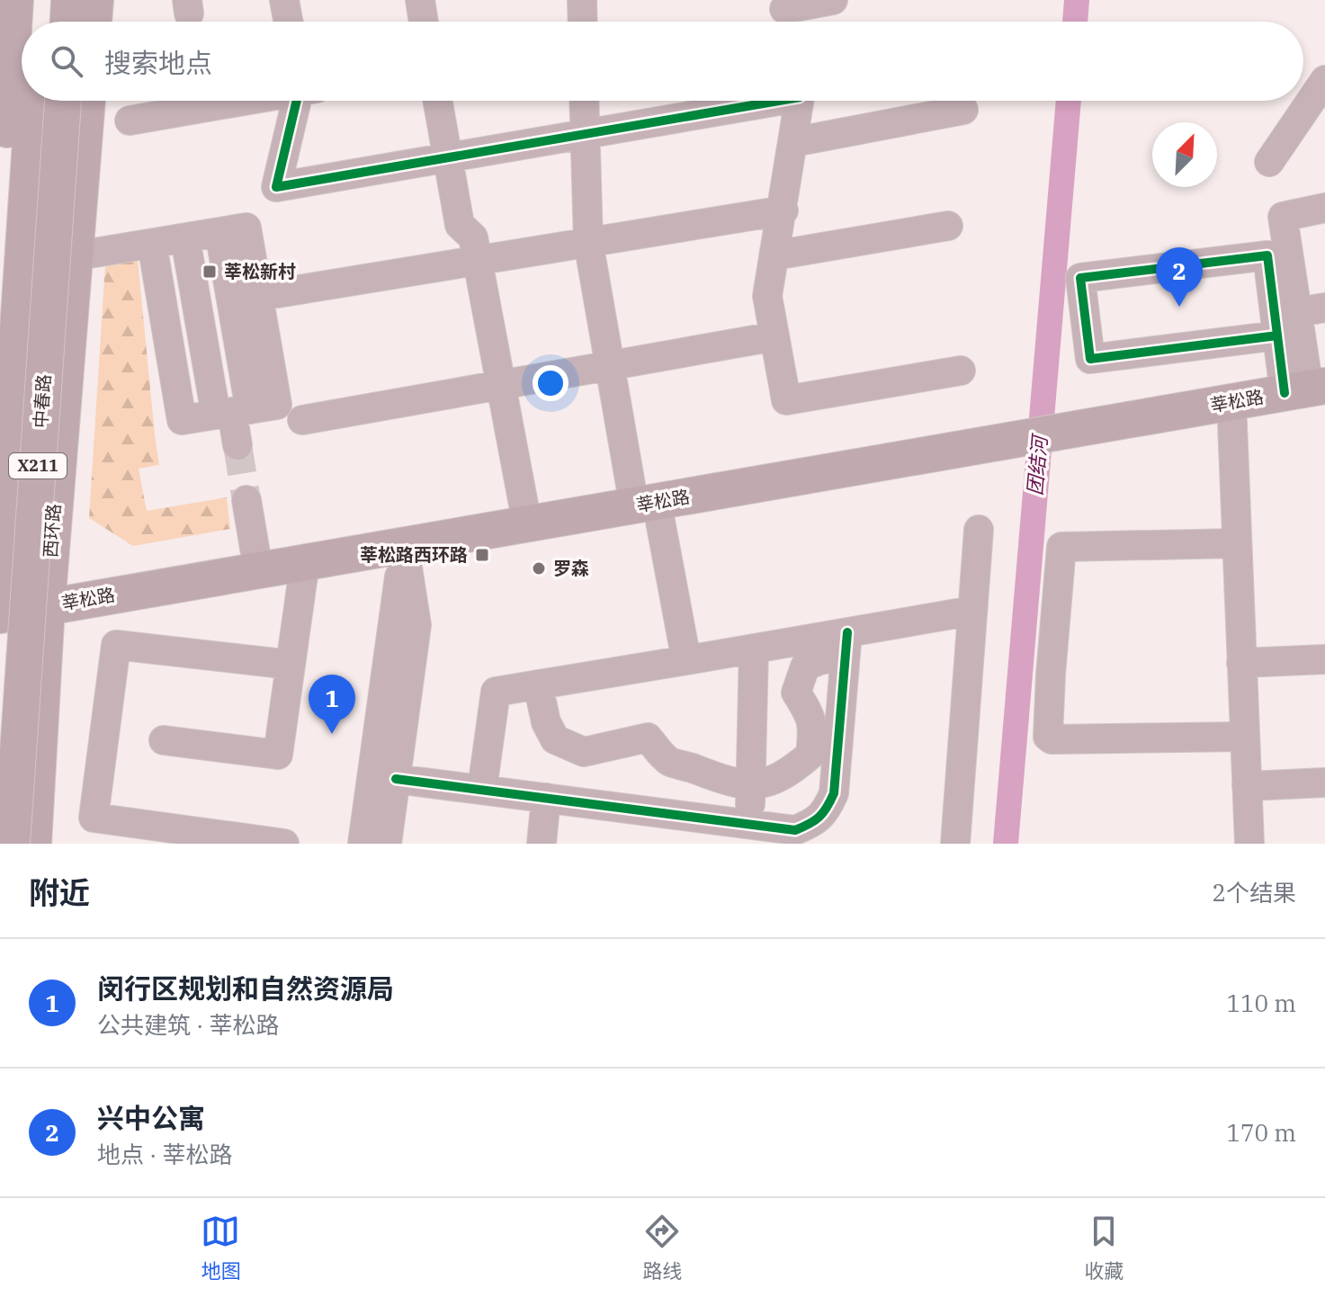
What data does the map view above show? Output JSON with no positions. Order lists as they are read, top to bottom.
{
  "streets": {
    "main road": [
      "中春路",
      "莘松路",
      "X211",
      "西环路"
    ]
  },
  "crossings": [
    ["莘松路", "西环路"]
  ],
  "water": ["团结河"],
  "places": {
    "transit": ["莘松新村", "莘松路西环路"],
    "other": ["罗森"]
  },
  "north": "top right",
  "page": {
    "search": "搜索地点",
    "pins": ["2", "1"],
    "heading": ["附近", "2个结果"],
    "list": [
      {
        "mark": "1",
        "name": "闵行区规划和自然资源局",
        "note": "公共建筑 · 莘松路",
        "value": "110 m"
      },
      {
        "mark": "2",
        "name": "兴中公寓",
        "note": "地点 · 莘松路",
        "value": "170 m"
      }
    ],
    "nav": ["地图", "路线", "收藏"]
  }
}
